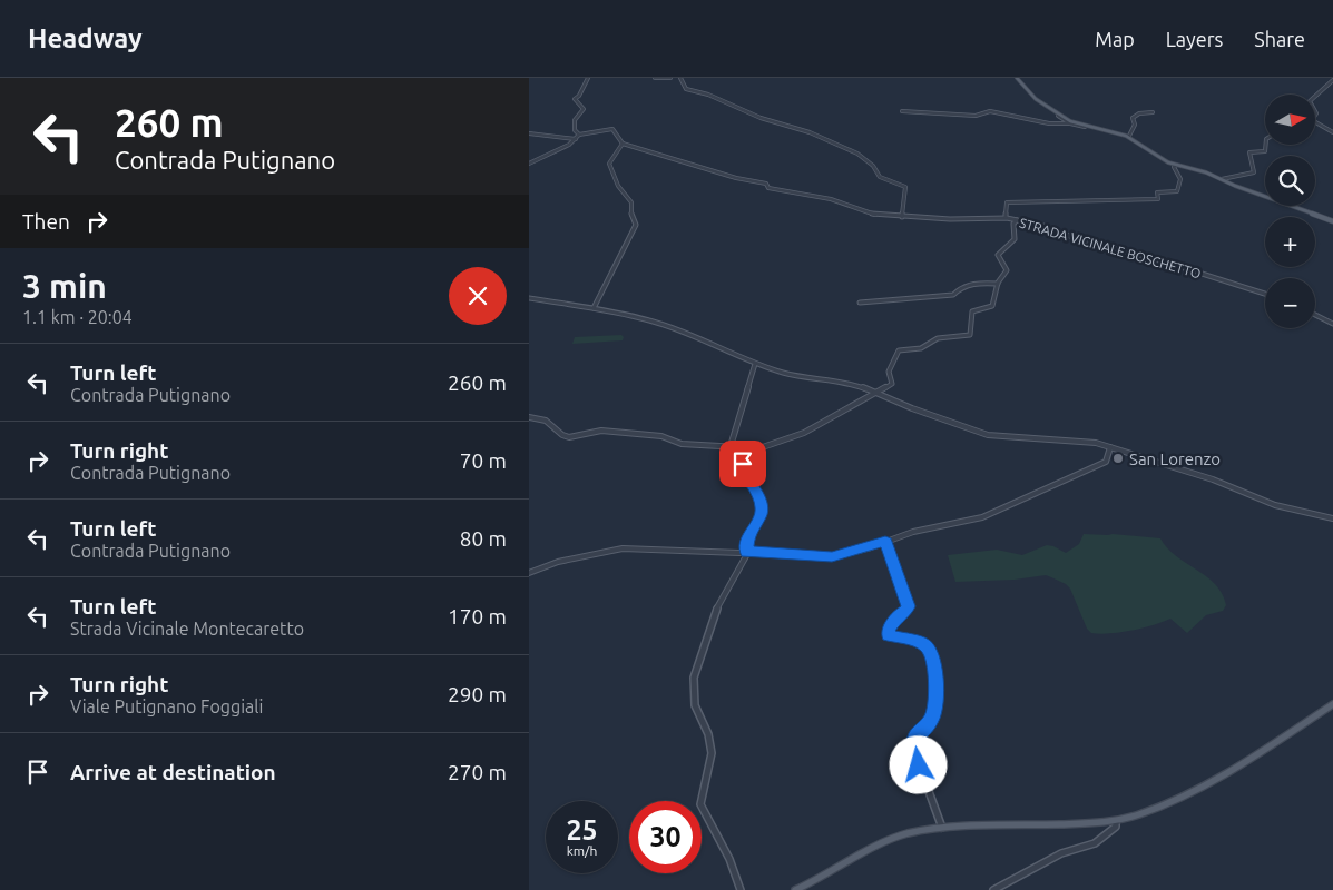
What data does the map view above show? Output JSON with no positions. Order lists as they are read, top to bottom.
{
  "streets": {
    "street": ["STRADA VICINALE BOSCHETTO"]
  },
  "places": ["San Lorenzo"],
  "north": "right",
  "page": {
    "header": "Headway",
    "nav": ["Map", "Layers", "Share"],
    "turn": ["260 m", "Contrada Putignano"],
    "map_buttons": ["+", "−"],
    "then": "Then",
    "heading": ["3 min", "1.1 km · 20:04"],
    "list": [
      {
        "name": "Turn left",
        "note": "Contrada Putignano",
        "value": "260 m"
      },
      {
        "name": "Turn right",
        "note": "Contrada Putignano",
        "value": "70 m"
      },
      {
        "name": "Turn left",
        "note": "Contrada Putignano",
        "value": "80 m"
      },
      {
        "name": "Turn left",
        "note": "Strada Vicinale Montecaretto",
        "value": "170 m"
      },
      {
        "name": "Turn right",
        "note": "Viale Putignano Foggiali",
        "value": "290 m"
      },
      {
        "name": "Arrive at destination",
        "value": "270 m"
      }
    ],
    "speed": "25 km/h",
    "limit": "30"
  }
}
